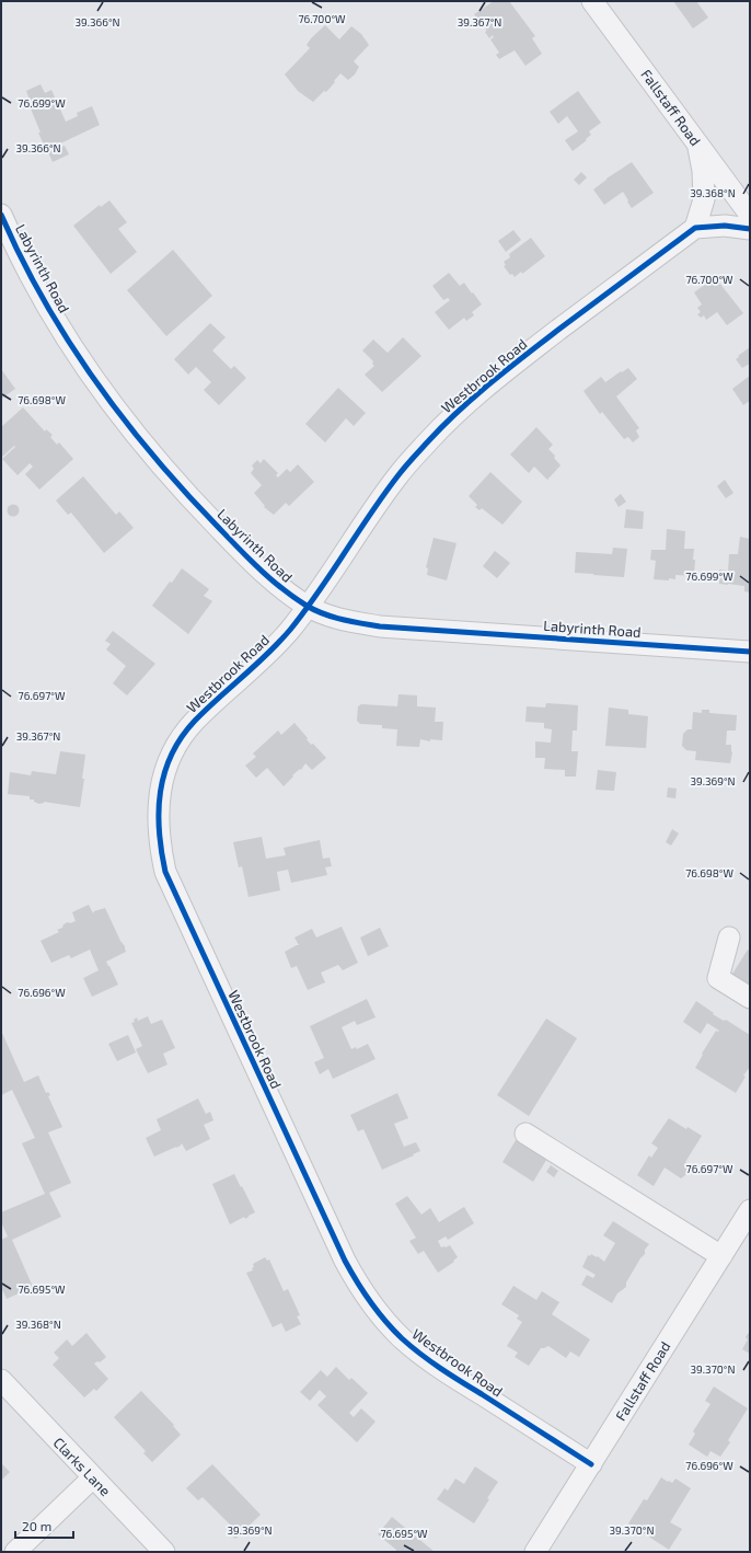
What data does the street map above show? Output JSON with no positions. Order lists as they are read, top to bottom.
{
  "streets": {
    "street": [
      "Fallstaff Road",
      "Labyrinth Road",
      "Westbrook Road",
      "Clarks Lane"
    ]
  },
  "crossings": [
    ["Fallstaff Road", "Westbrook Road"],
    ["Labyrinth Road", "Westbrook Road"]
  ],
  "scale_bar": "20 m",
  "coordinates": [
    "76.700°W",
    "39.366°N",
    "39.367°N",
    "76.699°W",
    "39.368°N",
    "76.698°W",
    "76.697°W",
    "39.369°N",
    "76.696°W",
    "76.695°W",
    "39.370°N"
  ]
}
